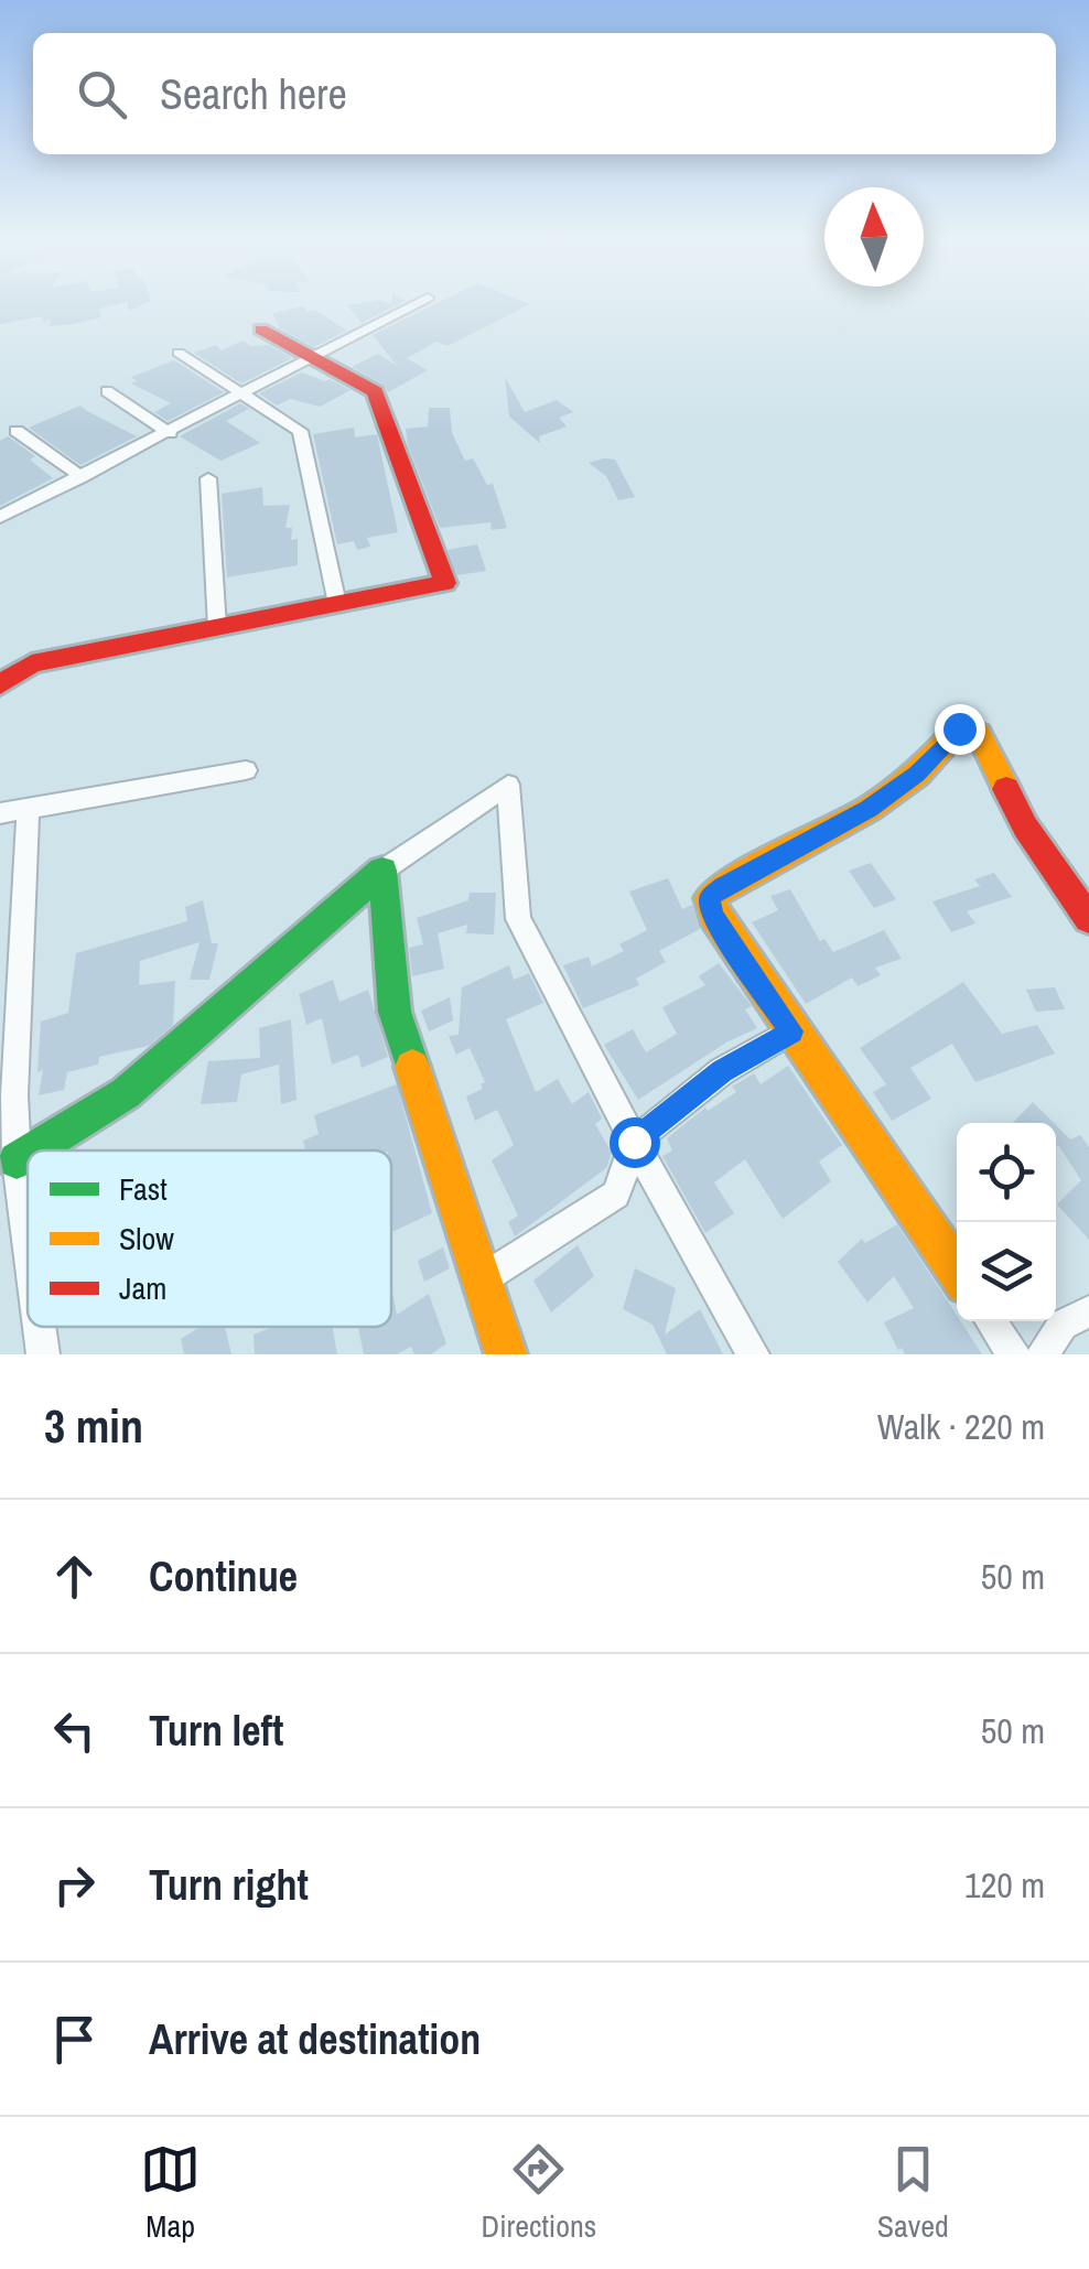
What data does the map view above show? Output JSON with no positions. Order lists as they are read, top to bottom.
{
  "legend": ["Fast", "Slow", "Jam"],
  "north": "top",
  "page": {
    "search": "Search here",
    "heading": ["3 min", "Walk · 220 m"],
    "list": [
      ["Continue", "50 m"],
      ["Turn left", "50 m"],
      ["Turn right", "120 m"],
      "Arrive at destination"
    ],
    "nav": ["Map", "Directions", "Saved"]
  }
}
